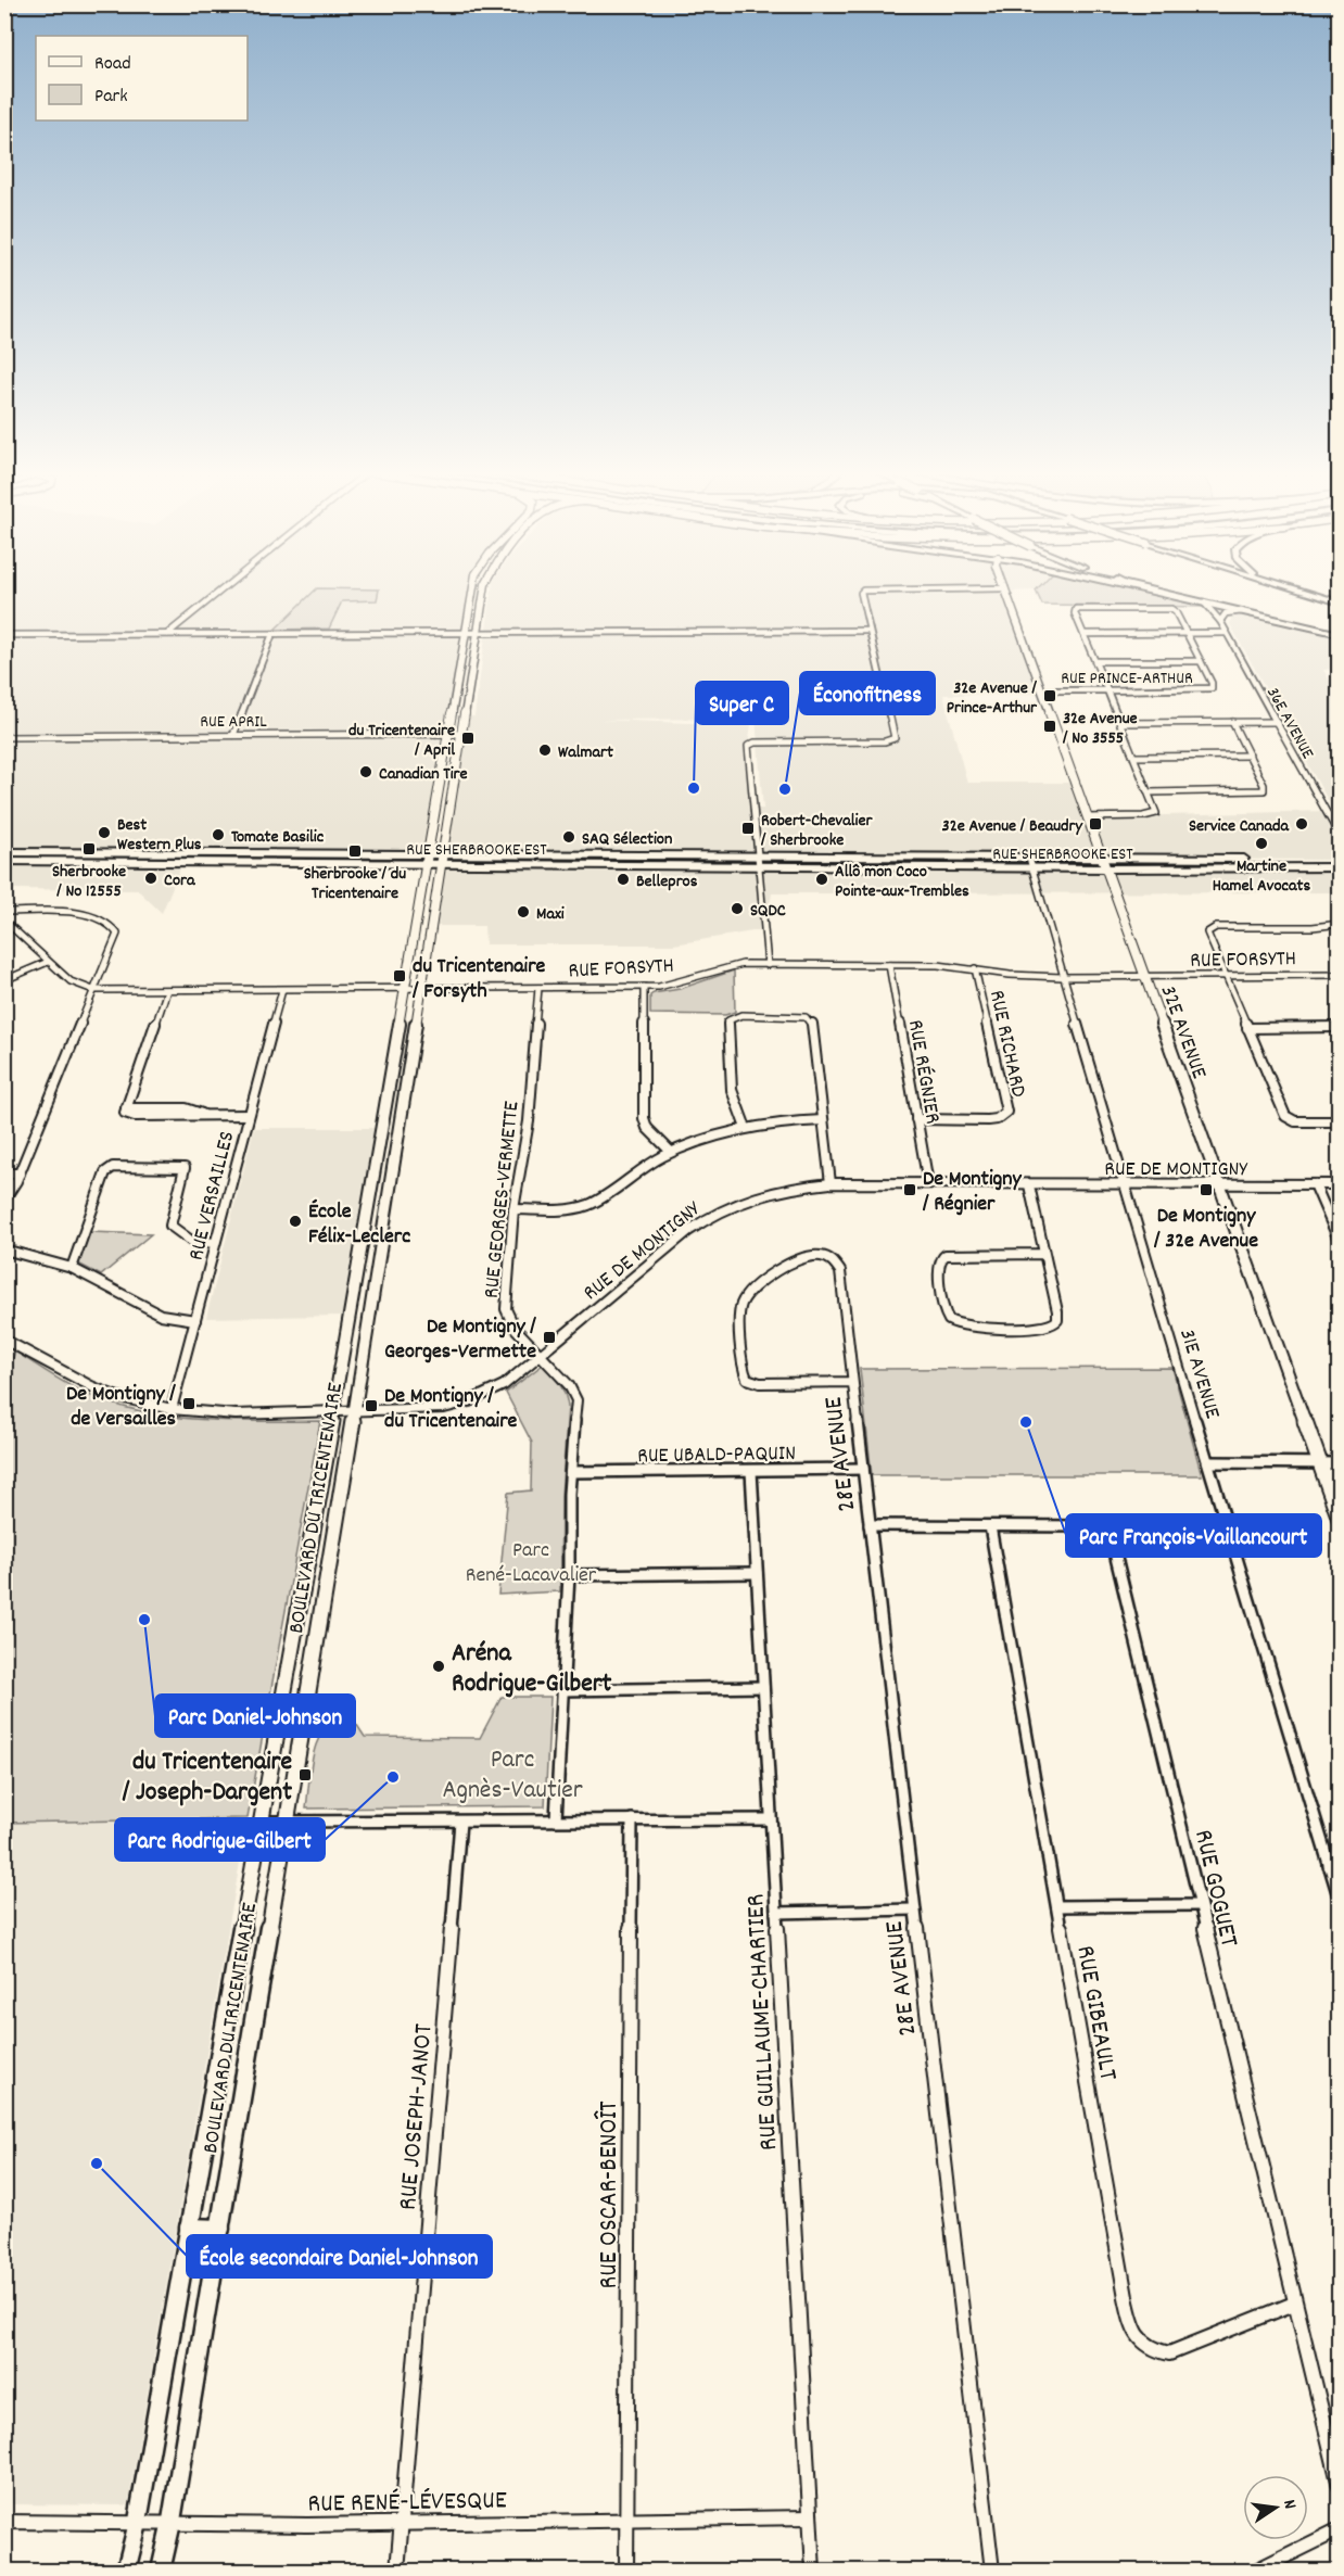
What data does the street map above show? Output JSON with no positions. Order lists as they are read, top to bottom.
{
  "streets": {
    "main road": ["RUE SHERBROOKE EST"],
    "street": [
      "RUE PRINCE-ARTHUR",
      "RUE APRIL",
      "36E AVENUE",
      "RUE FORSYTH",
      "32E AVENUE",
      "RUE RICHARD",
      "RUE RÉGNIER",
      "RUE DE MONTIGNY",
      "RUE VERSAILLES",
      "RUE GEORGES-VERMETTE",
      "31E AVENUE",
      "RUE UBALD-PAQUIN",
      "28E AVENUE",
      "BOULEVARD DU TRICENTENAIRE",
      "RUE GOGUET",
      "RUE GIBEAULT",
      "RUE GUILLAUME-CHARTIER",
      "RUE JOSEPH-JANOT",
      "RUE OSCAR-BENOÎT",
      "RUE RENÉ-LÉVESQUE"
    ]
  },
  "crossings": [
    ["RUE PRINCE-ARTHUR", "32E AVENUE"],
    ["RUE APRIL", "BOULEVARD DU TRICENTENAIRE"],
    ["RUE SHERBROOKE EST", "32E AVENUE"],
    ["RUE SHERBROOKE EST", "31E AVENUE"],
    ["RUE SHERBROOKE EST", "BOULEVARD DU TRICENTENAIRE"],
    ["RUE FORSYTH", "32E AVENUE"],
    ["RUE FORSYTH", "RUE RICHARD"],
    ["RUE FORSYTH", "RUE RÉGNIER"],
    ["RUE FORSYTH", "RUE VERSAILLES"],
    ["RUE FORSYTH", "RUE GEORGES-VERMETTE"],
    ["RUE FORSYTH", "31E AVENUE"],
    ["RUE FORSYTH", "BOULEVARD DU TRICENTENAIRE"],
    ["32E AVENUE", "RUE DE MONTIGNY"],
    ["RUE RICHARD", "RUE RÉGNIER"],
    ["RUE RÉGNIER", "RUE DE MONTIGNY"],
    ["RUE DE MONTIGNY", "RUE VERSAILLES"],
    ["RUE DE MONTIGNY", "RUE GEORGES-VERMETTE"],
    ["RUE DE MONTIGNY", "31E AVENUE"],
    ["RUE DE MONTIGNY", "BOULEVARD DU TRICENTENAIRE"],
    ["RUE GEORGES-VERMETTE", "RUE UBALD-PAQUIN"],
    ["RUE UBALD-PAQUIN", "28E AVENUE"],
    ["RUE UBALD-PAQUIN", "RUE GUILLAUME-CHARTIER"],
    ["28E AVENUE", "RUE GOGUET"],
    ["BOULEVARD DU TRICENTENAIRE", "RUE RENÉ-LÉVESQUE"],
    ["RUE GOGUET", "RUE GIBEAULT"],
    ["RUE GUILLAUME-CHARTIER", "RUE RENÉ-LÉVESQUE"],
    ["RUE JOSEPH-JANOT", "RUE RENÉ-LÉVESQUE"],
    ["RUE OSCAR-BENOÎT", "RUE RENÉ-LÉVESQUE"]
  ],
  "parks": ["Parc René-Lacavalier", "Parc Agnès-Vautier"],
  "places": {
    "transit": [
      "32e Avenue / Prince-Arthur",
      "32e Avenue / No 3555",
      "du Tricentenaire / April",
      "32e Avenue / Beaudry",
      "Robert-Chevalier / Sherbrooke",
      "Sherbrooke / No 12555",
      "Sherbrooke / du Tricentenaire",
      "du Tricentenaire / Forsyth",
      "De Montigny / Régnier",
      "De Montigny / 32e Avenue",
      "De Montigny / Georges-Vermette",
      "De Montigny / de Versailles",
      "De Montigny / du Tricentenaire",
      "du Tricentenaire / Joseph-Dargent"
    ],
    "other": [
      "Walmart",
      "Canadian Tire",
      "Super C",
      "Éconofitness",
      "Service Canada",
      "Best Western Plus",
      "Tomate Basilic",
      "SAQ Sélection",
      "Martine Hamel Avocats",
      "Cora",
      "Bellepros",
      "Allô mon Coco Pointe-aux-Trembles",
      "SQDC",
      "Maxi",
      "École Félix-Leclerc",
      "Parc François-Vaillancourt",
      "Parc Daniel-Johnson",
      "Aréna Rodrigue-Gilbert",
      "Parc Rodrigue-Gilbert",
      "École secondaire Daniel-Johnson"
    ]
  },
  "legend": ["Road", "Park"],
  "north": "right"
}
